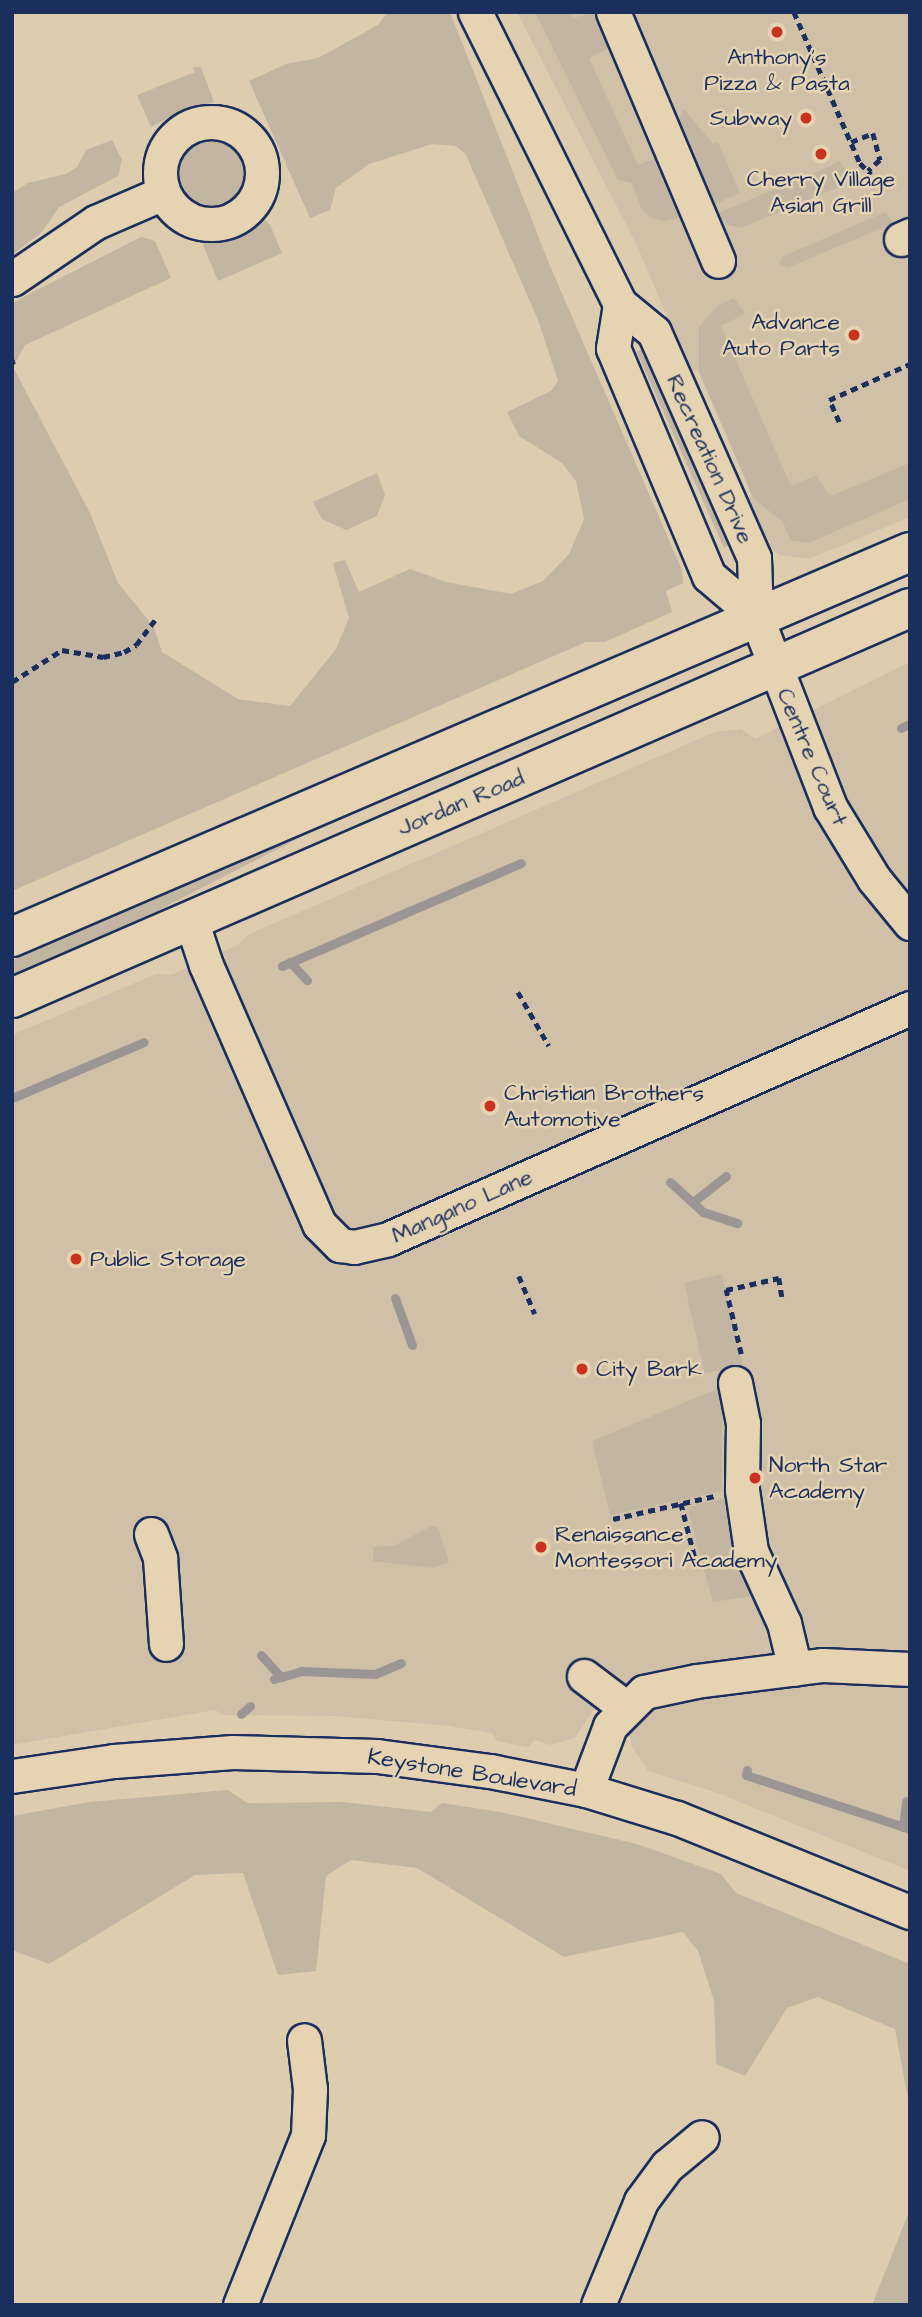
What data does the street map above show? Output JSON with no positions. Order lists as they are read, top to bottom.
{
  "streets": {
    "main road": ["Jordan Road"],
    "street": [
      "Recreation Drive",
      "Centre Court",
      "Mangano Lane",
      "Keystone Boulevard"
    ]
  },
  "crossings": [
    ["Recreation Drive", "Centre Court"],
    ["Centre Court", "Jordan Road"],
    ["Jordan Road", "Mangano Lane"]
  ],
  "places": [
    "Anthony’s Pizza & Pasta",
    "Subway",
    "Cherry Village Asian Grill",
    "Advance Auto Parts",
    "Christian Brothers Automotive",
    "Public Storage",
    "City Bark",
    "North Star Academy",
    "Renaissance Montessori Academy"
  ]
}
